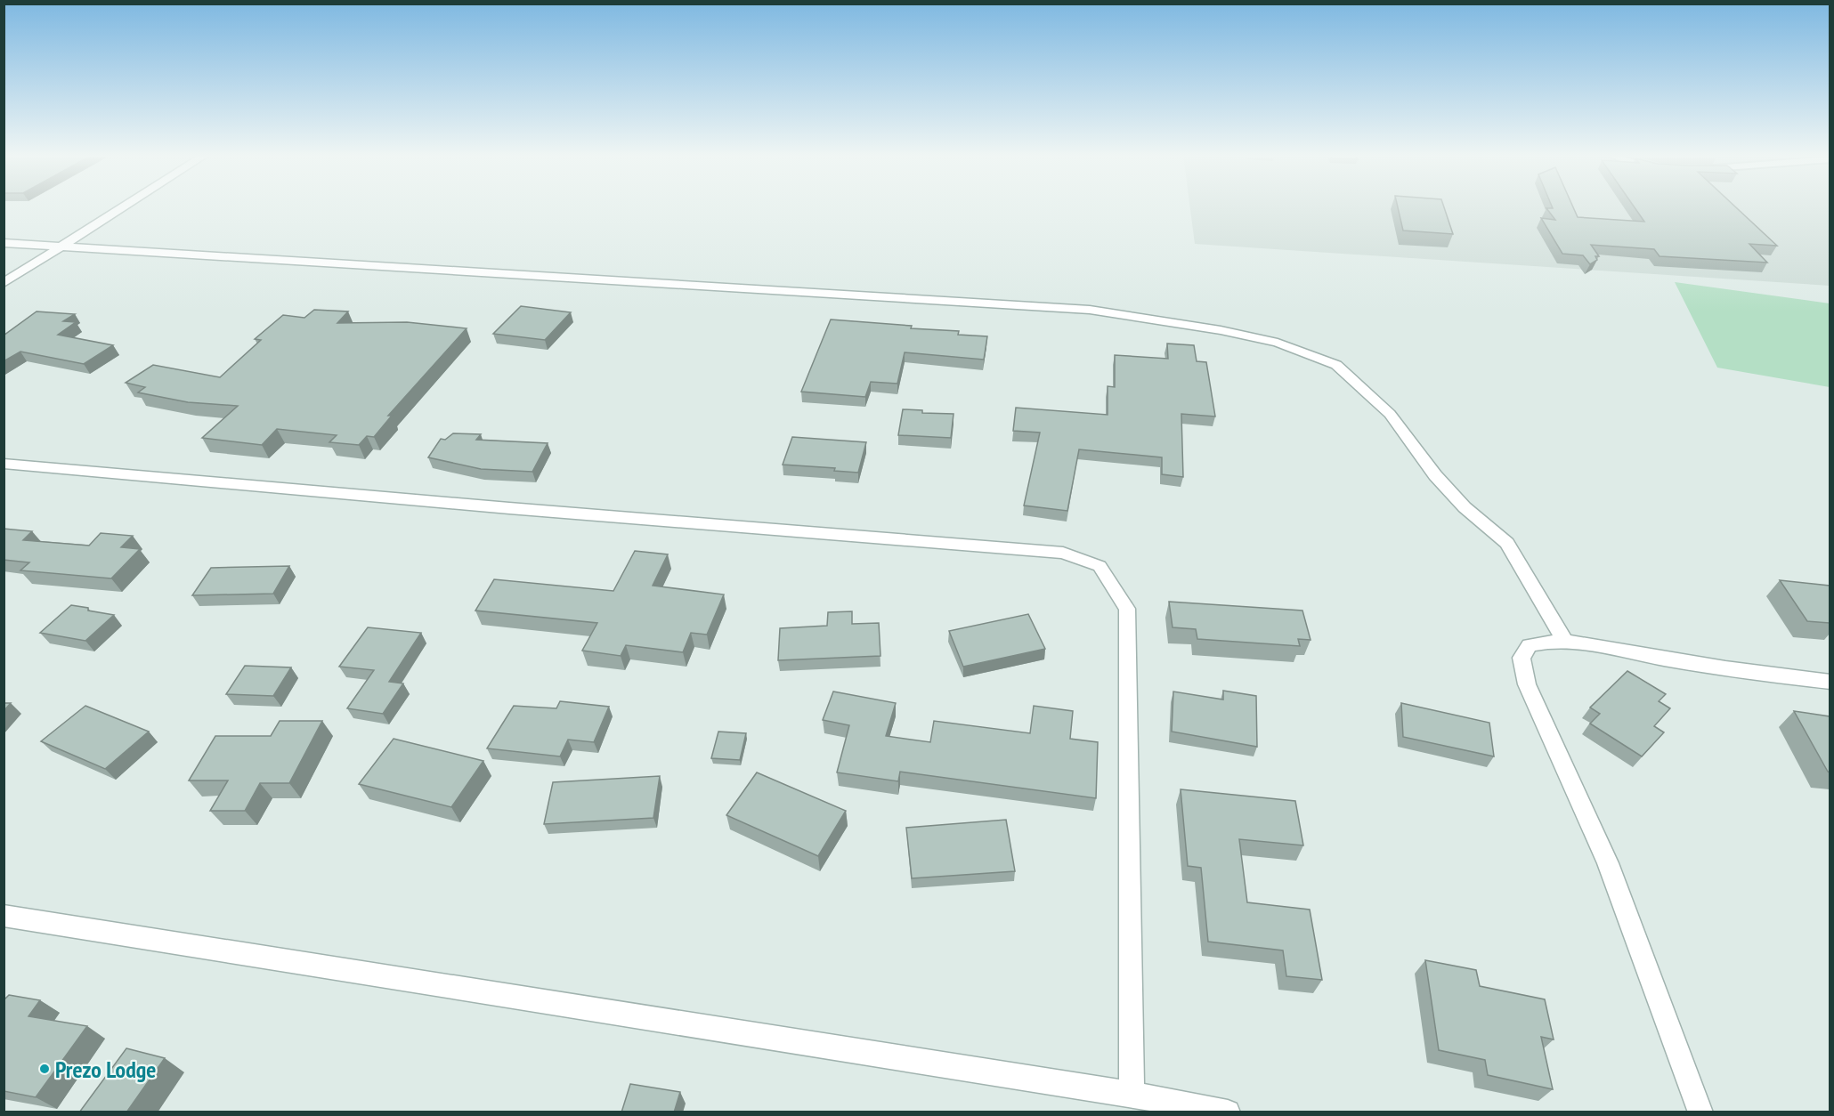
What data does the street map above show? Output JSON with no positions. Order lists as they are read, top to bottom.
{
  "places": ["Prezo Lodge"]
}
